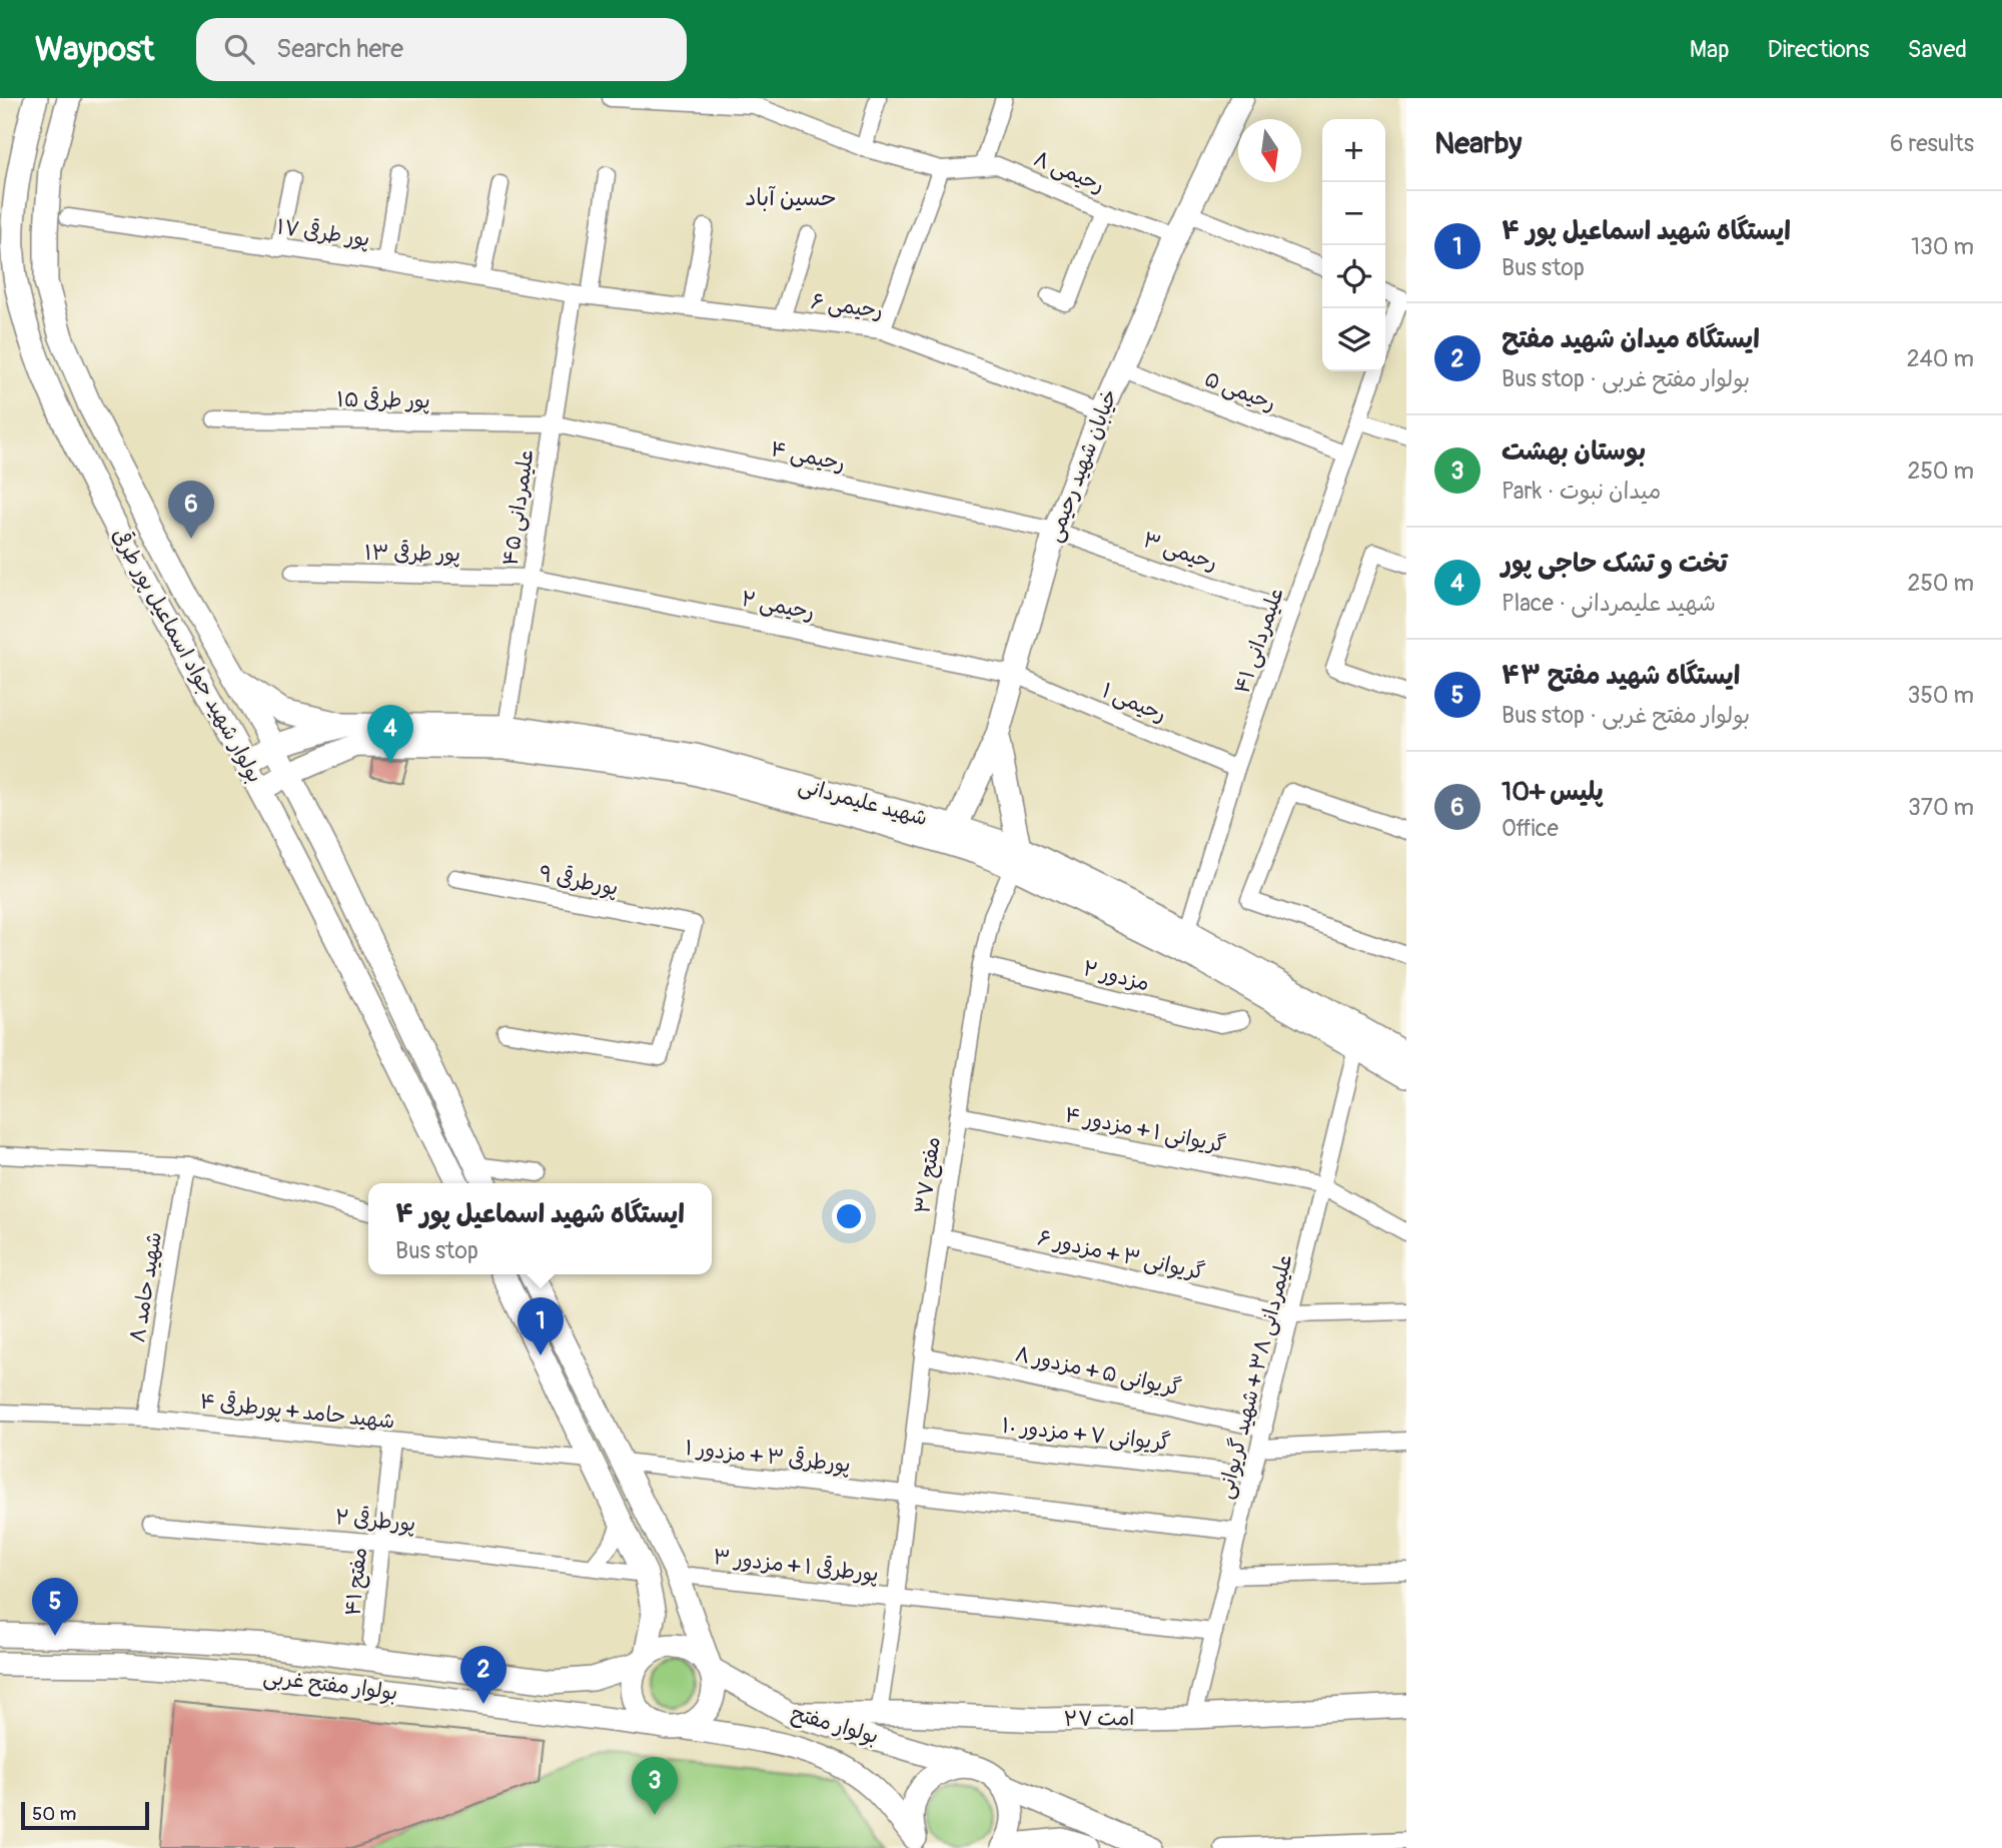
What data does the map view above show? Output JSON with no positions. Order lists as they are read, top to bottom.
{
  "streets": {
    "main road": [
      "خیابان شهید رحیمی",
      "بولوار شهید جواد اسماعیل پور طرقی",
      "شهید علیمردانی",
      "بولوار مفتح غربی",
      "امت ۲۷",
      "بولوار مفتح"
    ],
    "street": [
      "رحیمی ۸",
      "پور طرقی ۱۷",
      "رحیمی ۶",
      "رحیمی ۵",
      "پور طرقی ۱۵",
      "رحیمی ۴",
      "علیمردانی ۴۵",
      "رحیمی ۳",
      "پور طرقی ۱۳",
      "رحیمی ۲",
      "علیمردانی ۴۱",
      "رحیمی ۱",
      "پورطرقی ۹",
      "مزدور ۲",
      "گریوانی ۱ + مزدور ۴",
      "مفتح ۳۷",
      "گریوانی ۳ + مزدور ۶",
      "شهید حامد ۸",
      "گریوانی ۵ + مزدور ۸",
      "علیمردانی ۳۸ + شهید گریوانی",
      "شهید حامد + پورطرقی ۴",
      "گریوانی ۷ + مزدور ۱۰",
      "پورطرقی ۳ + مزدور ۱",
      "پورطرقی ۲",
      "پورطرقی ۱ + مزدور ۳",
      "مفتح ۴۱"
    ]
  },
  "crossings": [
    ["رحیمی ۸", "خیابان شهید رحیمی"],
    ["پور طرقی ۱۷", "رحیمی ۶"],
    ["پور طرقی ۱۷", "علیمردانی ۴۵"],
    ["رحیمی ۶", "خیابان شهید رحیمی"],
    ["رحیمی ۶", "علیمردانی ۴۵"],
    ["رحیمی ۵", "خیابان شهید رحیمی"],
    ["رحیمی ۵", "علیمردانی ۴۱"],
    ["پور طرقی ۱۵", "رحیمی ۴"],
    ["پور طرقی ۱۵", "علیمردانی ۴۵"],
    ["رحیمی ۴", "خیابان شهید رحیمی"],
    ["رحیمی ۴", "علیمردانی ۴۵"],
    ["رحیمی ۴", "رحیمی ۳"],
    ["خیابان شهید رحیمی", "رحیمی ۳"],
    ["خیابان شهید رحیمی", "رحیمی ۲"],
    ["خیابان شهید رحیمی", "رحیمی ۱"],
    ["خیابان شهید رحیمی", "شهید علیمردانی"],
    ["علیمردانی ۴۵", "پور طرقی ۱۳"],
    ["علیمردانی ۴۵", "رحیمی ۲"],
    ["علیمردانی ۴۵", "شهید علیمردانی"],
    ["رحیمی ۳", "علیمردانی ۴۱"],
    ["پور طرقی ۱۳", "رحیمی ۲"],
    ["رحیمی ۲", "رحیمی ۱"],
    ["علیمردانی ۴۱", "رحیمی ۱"],
    ["علیمردانی ۴۱", "شهید علیمردانی"],
    ["بولوار شهید جواد اسماعیل پور طرقی", "شهید علیمردانی"],
    ["شهید علیمردانی", "مفتح ۳۷"],
    ["شهید علیمردانی", "علیمردانی ۳۸ + شهید گریوانی"],
    ["مزدور ۲", "مفتح ۳۷"],
    ["گریوانی ۱ + مزدور ۴", "مفتح ۳۷"],
    ["گریوانی ۱ + مزدور ۴", "علیمردانی ۳۸ + شهید گریوانی"],
    ["مفتح ۳۷", "گریوانی ۳ + مزدور ۶"],
    ["مفتح ۳۷", "گریوانی ۵ + مزدور ۸"],
    ["مفتح ۳۷", "گریوانی ۷ + مزدور ۱۰"],
    ["مفتح ۳۷", "پورطرقی ۳ + مزدور ۱"],
    ["مفتح ۳۷", "پورطرقی ۱ + مزدور ۳"],
    ["مفتح ۳۷", "امت ۲۷"],
    ["گریوانی ۳ + مزدور ۶", "علیمردانی ۳۸ + شهید گریوانی"],
    ["شهید حامد ۸", "شهید حامد + پورطرقی ۴"],
    ["گریوانی ۵ + مزدور ۸", "علیمردانی ۳۸ + شهید گریوانی"],
    ["علیمردانی ۳۸ + شهید گریوانی", "گریوانی ۷ + مزدور ۱۰"],
    ["علیمردانی ۳۸ + شهید گریوانی", "پورطرقی ۳ + مزدور ۱"],
    ["علیمردانی ۳۸ + شهید گریوانی", "پورطرقی ۱ + مزدور ۳"],
    ["علیمردانی ۳۸ + شهید گریوانی", "امت ۲۷"],
    ["شهید حامد + پورطرقی ۴", "مفتح ۴۱"],
    ["پورطرقی ۲", "مفتح ۴۱"],
    ["بولوار مفتح غربی", "بولوار مفتح"],
    ["امت ۲۷", "بولوار مفتح"]
  ],
  "districts": ["حسین آباد"],
  "scale_bar": "50 m",
  "north": "bottom",
  "page": {
    "header": "Waypost",
    "search": "Search here",
    "nav": ["Map", "Directions", "Saved"],
    "heading": ["Nearby", "6 results"],
    "map_buttons": ["+", "−"],
    "list": [
      {
        "mark": "1",
        "name": "ایستگاه شهید اسماعیل پور ۴",
        "note": "Bus stop",
        "value": "130 m"
      },
      {
        "mark": "2",
        "name": "ایستگاه میدان شهید مفتح",
        "note": "Bus stop · بولوار مفتح غربی",
        "value": "240 m"
      },
      {
        "mark": "3",
        "name": "بوستان بهشت",
        "note": "Park · میدان نبوت",
        "value": "250 m"
      },
      {
        "mark": "4",
        "name": "تخت و تشک حاجی پور",
        "note": "Place · شهید علیمردانی",
        "value": "250 m"
      },
      {
        "mark": "5",
        "name": "ایستگاه شهید مفتح ۴۳",
        "note": "Bus stop · بولوار مفتح غربی",
        "value": "350 m"
      },
      {
        "mark": "6",
        "name": "پلیس +10",
        "note": "Office",
        "value": "370 m"
      }
    ],
    "pins": [
      "6",
      "4",
      "1",
      "5",
      "2",
      "3"
    ],
    "popup": ["ایستگاه شهید اسماعیل پور ۴", "Bus stop"],
    "scale": "50 m"
  }
}
